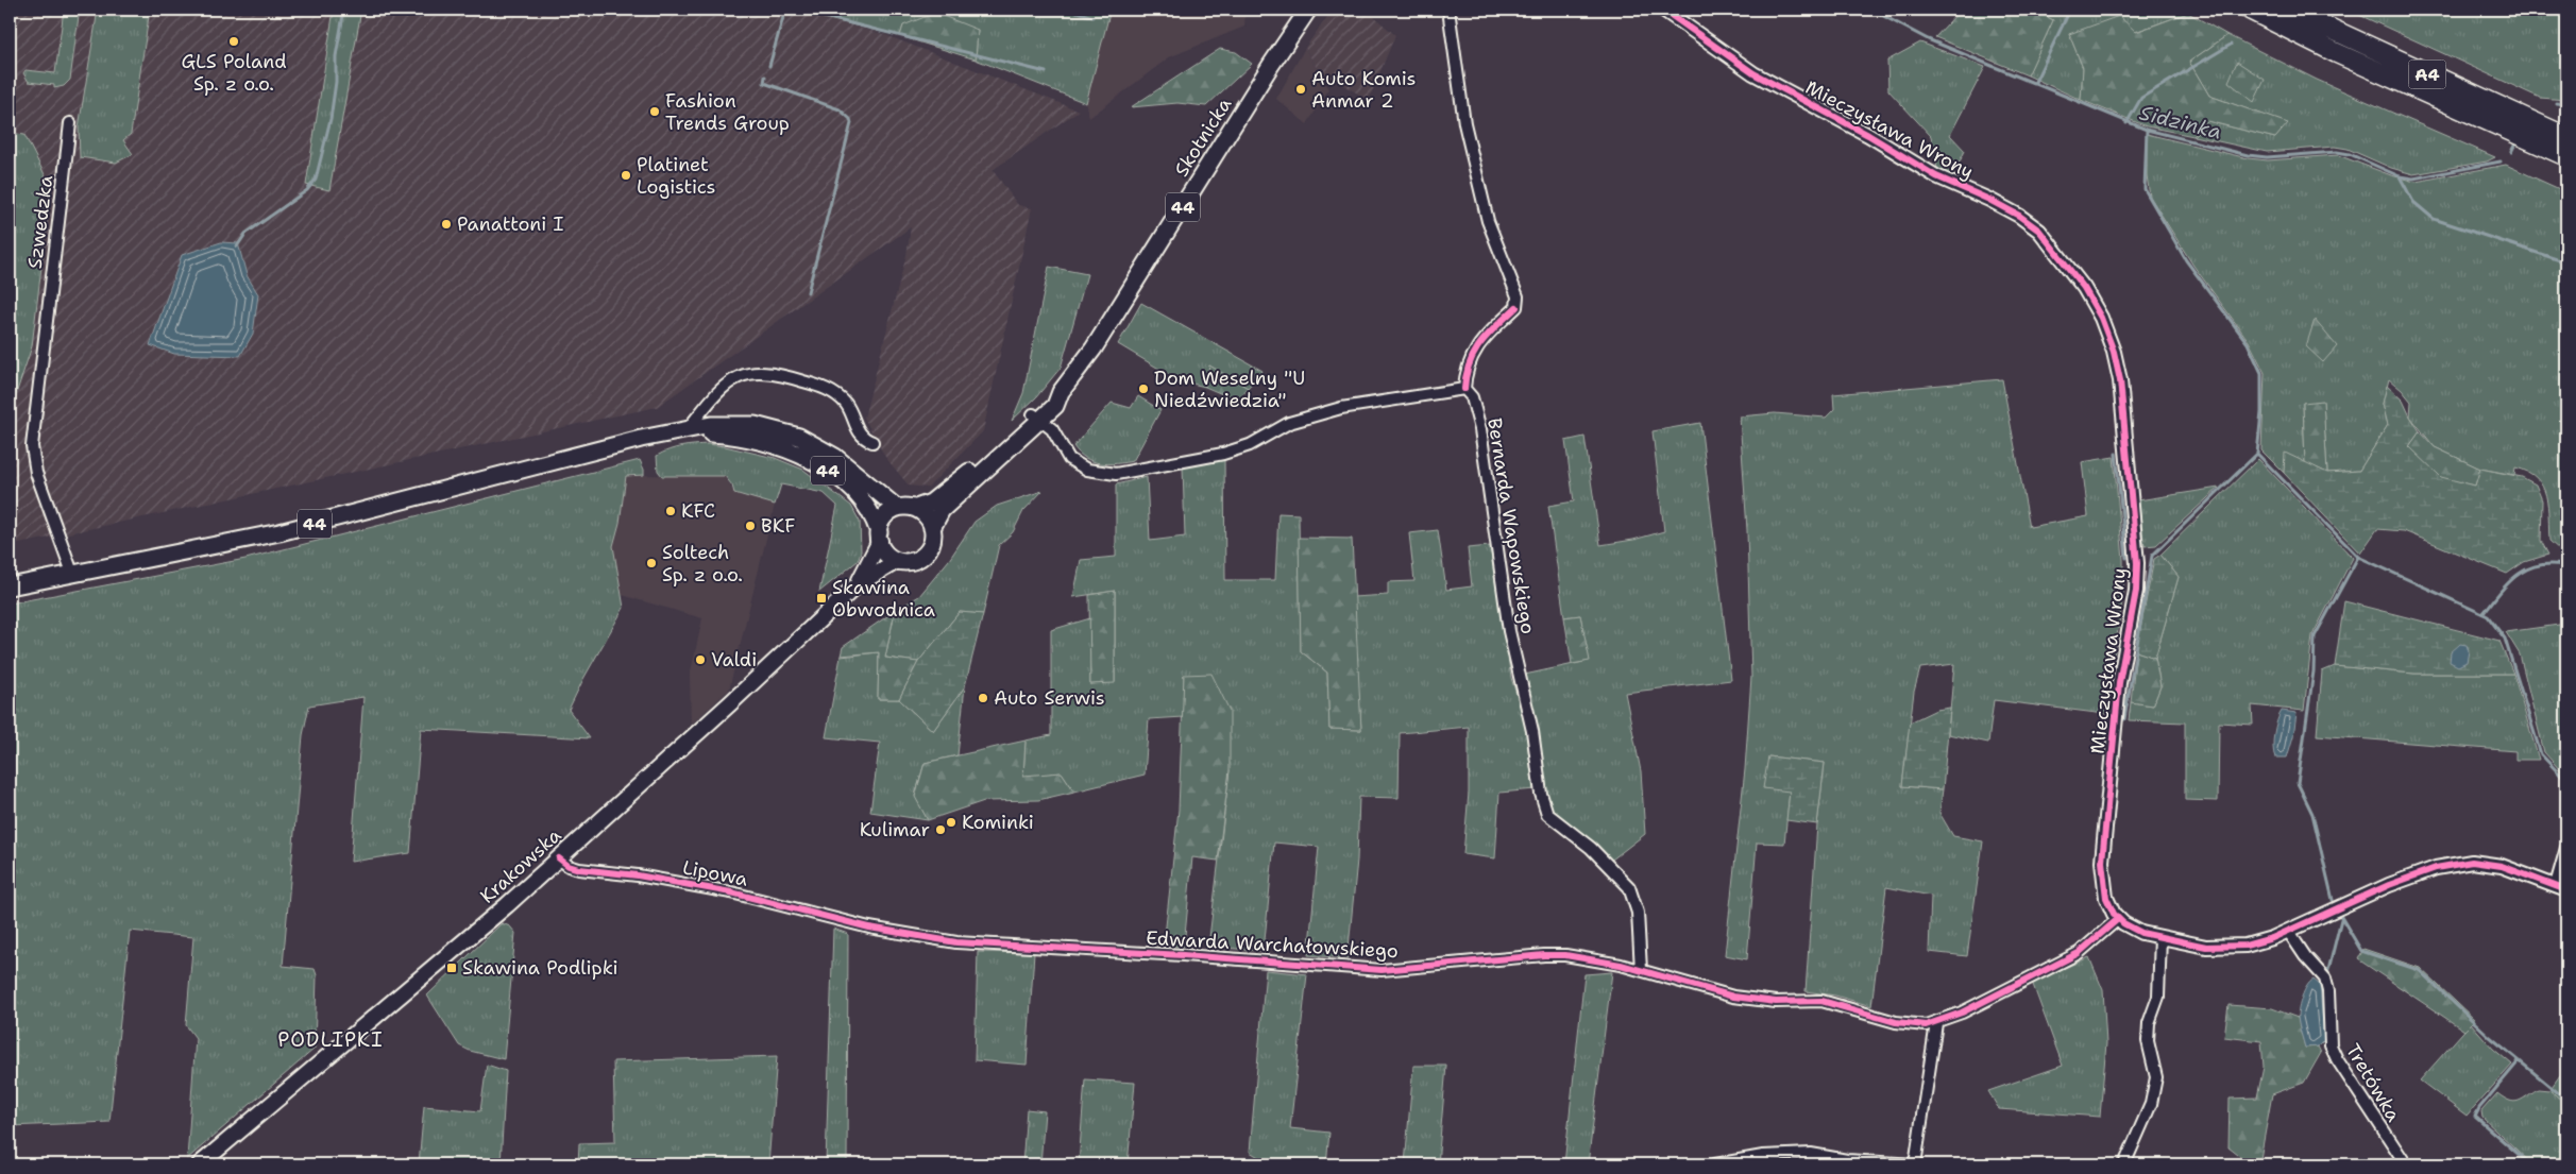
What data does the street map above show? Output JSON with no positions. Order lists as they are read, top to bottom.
{
  "streets": {
    "highway": ["A4"],
    "main road": ["Skotnicka", "44", "Krakowska"],
    "street": [
      "Mieczysława Wrony",
      "Szwedzka",
      "Bernarda Wapowskiego",
      "Lipowa",
      "Edwarda Warchałowskiego",
      "Tretówka"
    ]
  },
  "crossings": [
    ["Mieczysława Wrony", "Edwarda Warchałowskiego"],
    ["Skotnicka", "44"],
    ["Skotnicka", "Krakowska"],
    ["44", "Szwedzka"],
    ["44", "Krakowska"],
    ["Bernarda Wapowskiego", "Edwarda Warchałowskiego"],
    ["Krakowska", "Lipowa"],
    ["Lipowa", "Edwarda Warchałowskiego"]
  ],
  "districts": ["PODLIPKI"],
  "water": ["Sidzinka"],
  "places": {
    "other": [
      "GLS Poland Sp. z o.o.",
      "Auto Komis Anmar 2",
      "Fashion Trends Group",
      "Platinet Logistics",
      "Panattoni I",
      "Dom Weselny \"U Niedźwiedzia\"",
      "KFC",
      "BKF",
      "Soltech Sp. z o.o.",
      "Valdi",
      "Auto Serwis",
      "Kominki",
      "Kulimar"
    ],
    "transit": ["Skawina Obwodnica", "Skawina Podlipki"]
  }
}
